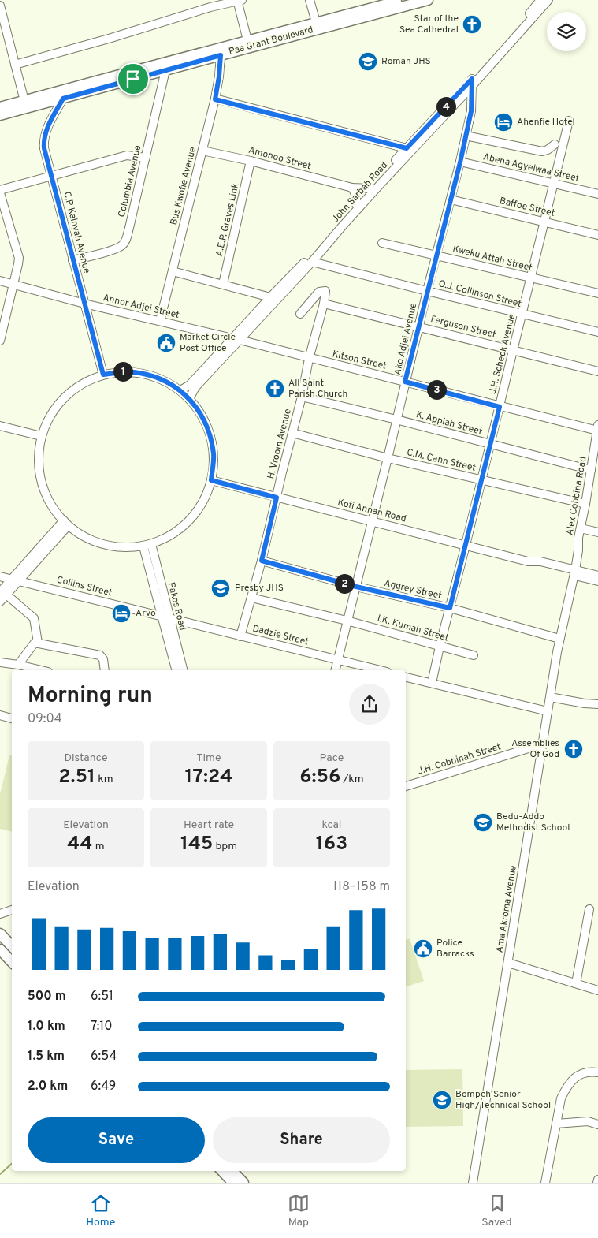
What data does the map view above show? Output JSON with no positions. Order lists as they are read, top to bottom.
{
  "streets": {
    "main road": ["Paa Grant Boulevard"],
    "street": [
      "Amonoo Street",
      "Abena Agyeiwaa Street",
      "Columbia Avenue",
      "Bus Kwofie Avenue",
      "John Sarbah Road",
      "Baffoe Street",
      "A.E.P. Graves Link",
      "C.P Kainyah Avenue",
      "Kweku Attah Street",
      "O.J. Collinson Street",
      "Annor Adjei Street",
      "Ferguson Street",
      "Ako Adjei Avenue",
      "J.H. Scheck Avenue",
      "Kitson Street",
      "K. Appiah Street",
      "H. Vroom Avenue",
      "C.M. Cann Street",
      "Alex Cobbina Road",
      "Kofi Annan Road",
      "Collins Street",
      "Aggrey Street",
      "Pakos Road",
      "I.K. Kumah Street",
      "Dadzie Street",
      "J.H. Cobbinah Street",
      "Ama Akroma Avenue"
    ]
  },
  "crossings": [
    ["Paa Grant Boulevard", "Columbia Avenue"],
    ["Paa Grant Boulevard", "Bus Kwofie Avenue"],
    ["Paa Grant Boulevard", "C.P Kainyah Avenue"],
    ["Amonoo Street", "Bus Kwofie Avenue"],
    ["Amonoo Street", "John Sarbah Road"],
    ["Amonoo Street", "A.E.P. Graves Link"],
    ["Abena Agyeiwaa Street", "Ako Adjei Avenue"],
    ["Abena Agyeiwaa Street", "J.H. Scheck Avenue"],
    ["Columbia Avenue", "C.P Kainyah Avenue"],
    ["Bus Kwofie Avenue", "Annor Adjei Street"],
    ["John Sarbah Road", "O.J. Collinson Street"],
    ["John Sarbah Road", "Annor Adjei Street"],
    ["John Sarbah Road", "Ako Adjei Avenue"],
    ["John Sarbah Road", "Kitson Street"],
    ["Baffoe Street", "Ako Adjei Avenue"],
    ["Baffoe Street", "J.H. Scheck Avenue"],
    ["C.P Kainyah Avenue", "Annor Adjei Street"],
    ["Kweku Attah Street", "Ako Adjei Avenue"],
    ["Kweku Attah Street", "J.H. Scheck Avenue"],
    ["O.J. Collinson Street", "Ako Adjei Avenue"],
    ["O.J. Collinson Street", "J.H. Scheck Avenue"],
    ["Annor Adjei Street", "Kitson Street"],
    ["Ferguson Street", "Ako Adjei Avenue"],
    ["Ferguson Street", "J.H. Scheck Avenue"],
    ["Ferguson Street", "H. Vroom Avenue"],
    ["Ako Adjei Avenue", "Kitson Street"],
    ["Ako Adjei Avenue", "K. Appiah Street"],
    ["Ako Adjei Avenue", "C.M. Cann Street"],
    ["Ako Adjei Avenue", "Kofi Annan Road"],
    ["Ako Adjei Avenue", "Aggrey Street"],
    ["Ako Adjei Avenue", "I.K. Kumah Street"],
    ["Ako Adjei Avenue", "Dadzie Street"],
    ["J.H. Scheck Avenue", "Kitson Street"],
    ["J.H. Scheck Avenue", "K. Appiah Street"],
    ["J.H. Scheck Avenue", "C.M. Cann Street"],
    ["J.H. Scheck Avenue", "Kofi Annan Road"],
    ["J.H. Scheck Avenue", "Aggrey Street"],
    ["J.H. Scheck Avenue", "I.K. Kumah Street"],
    ["Kitson Street", "H. Vroom Avenue"],
    ["Kitson Street", "Alex Cobbina Road"],
    ["K. Appiah Street", "H. Vroom Avenue"],
    ["K. Appiah Street", "Alex Cobbina Road"],
    ["H. Vroom Avenue", "C.M. Cann Street"],
    ["H. Vroom Avenue", "Kofi Annan Road"],
    ["H. Vroom Avenue", "Aggrey Street"],
    ["H. Vroom Avenue", "I.K. Kumah Street"],
    ["H. Vroom Avenue", "Dadzie Street"],
    ["C.M. Cann Street", "Alex Cobbina Road"],
    ["Alex Cobbina Road", "Kofi Annan Road"],
    ["Alex Cobbina Road", "Ama Akroma Avenue"],
    ["Kofi Annan Road", "Ama Akroma Avenue"],
    ["Collins Street", "Pakos Road"],
    ["Collins Street", "Dadzie Street"],
    ["Aggrey Street", "Ama Akroma Avenue"],
    ["Pakos Road", "Dadzie Street"],
    ["J.H. Cobbinah Street", "Ama Akroma Avenue"]
  ],
  "places": {
    "church": ["Star of the Sea Cathedral", "All Saint Parish Church", "Assemblies Of God"],
    "school or university": [
      "Roman JHS",
      "Presby JHS",
      "Bedu-Addo Methodist School",
      "Bompeh Senior High/Technical School"
    ],
    "hotel": ["Ahenfie Hotel", "Arvo"],
    "public building": ["Market Circle Post Office", "Police Barracks"]
  },
  "page": {
    "pins": [
      "4",
      "1",
      "3",
      "2"
    ],
    "heading": ["Morning run", "09:04"],
    "stats": [
      ["Distance", "2.51 km"],
      ["Time", "17:24"],
      ["Pace", "6:56 /km"],
      ["Elevation", "44 m"],
      ["Heart rate", "145 bpm"],
      ["kcal", "163"]
    ],
    "chart": ["Elevation", "118–158 m"],
    "list": [
      {
        "name": "500 m",
        "note": "6:51"
      },
      {
        "name": "1.0 km",
        "note": "7:10"
      },
      {
        "name": "1.5 km",
        "note": "6:54"
      },
      {
        "name": "2.0 km",
        "note": "6:49"
      }
    ],
    "buttons": ["Save", "Share"],
    "tabs": ["Home", "Map", "Saved"]
  }
}
